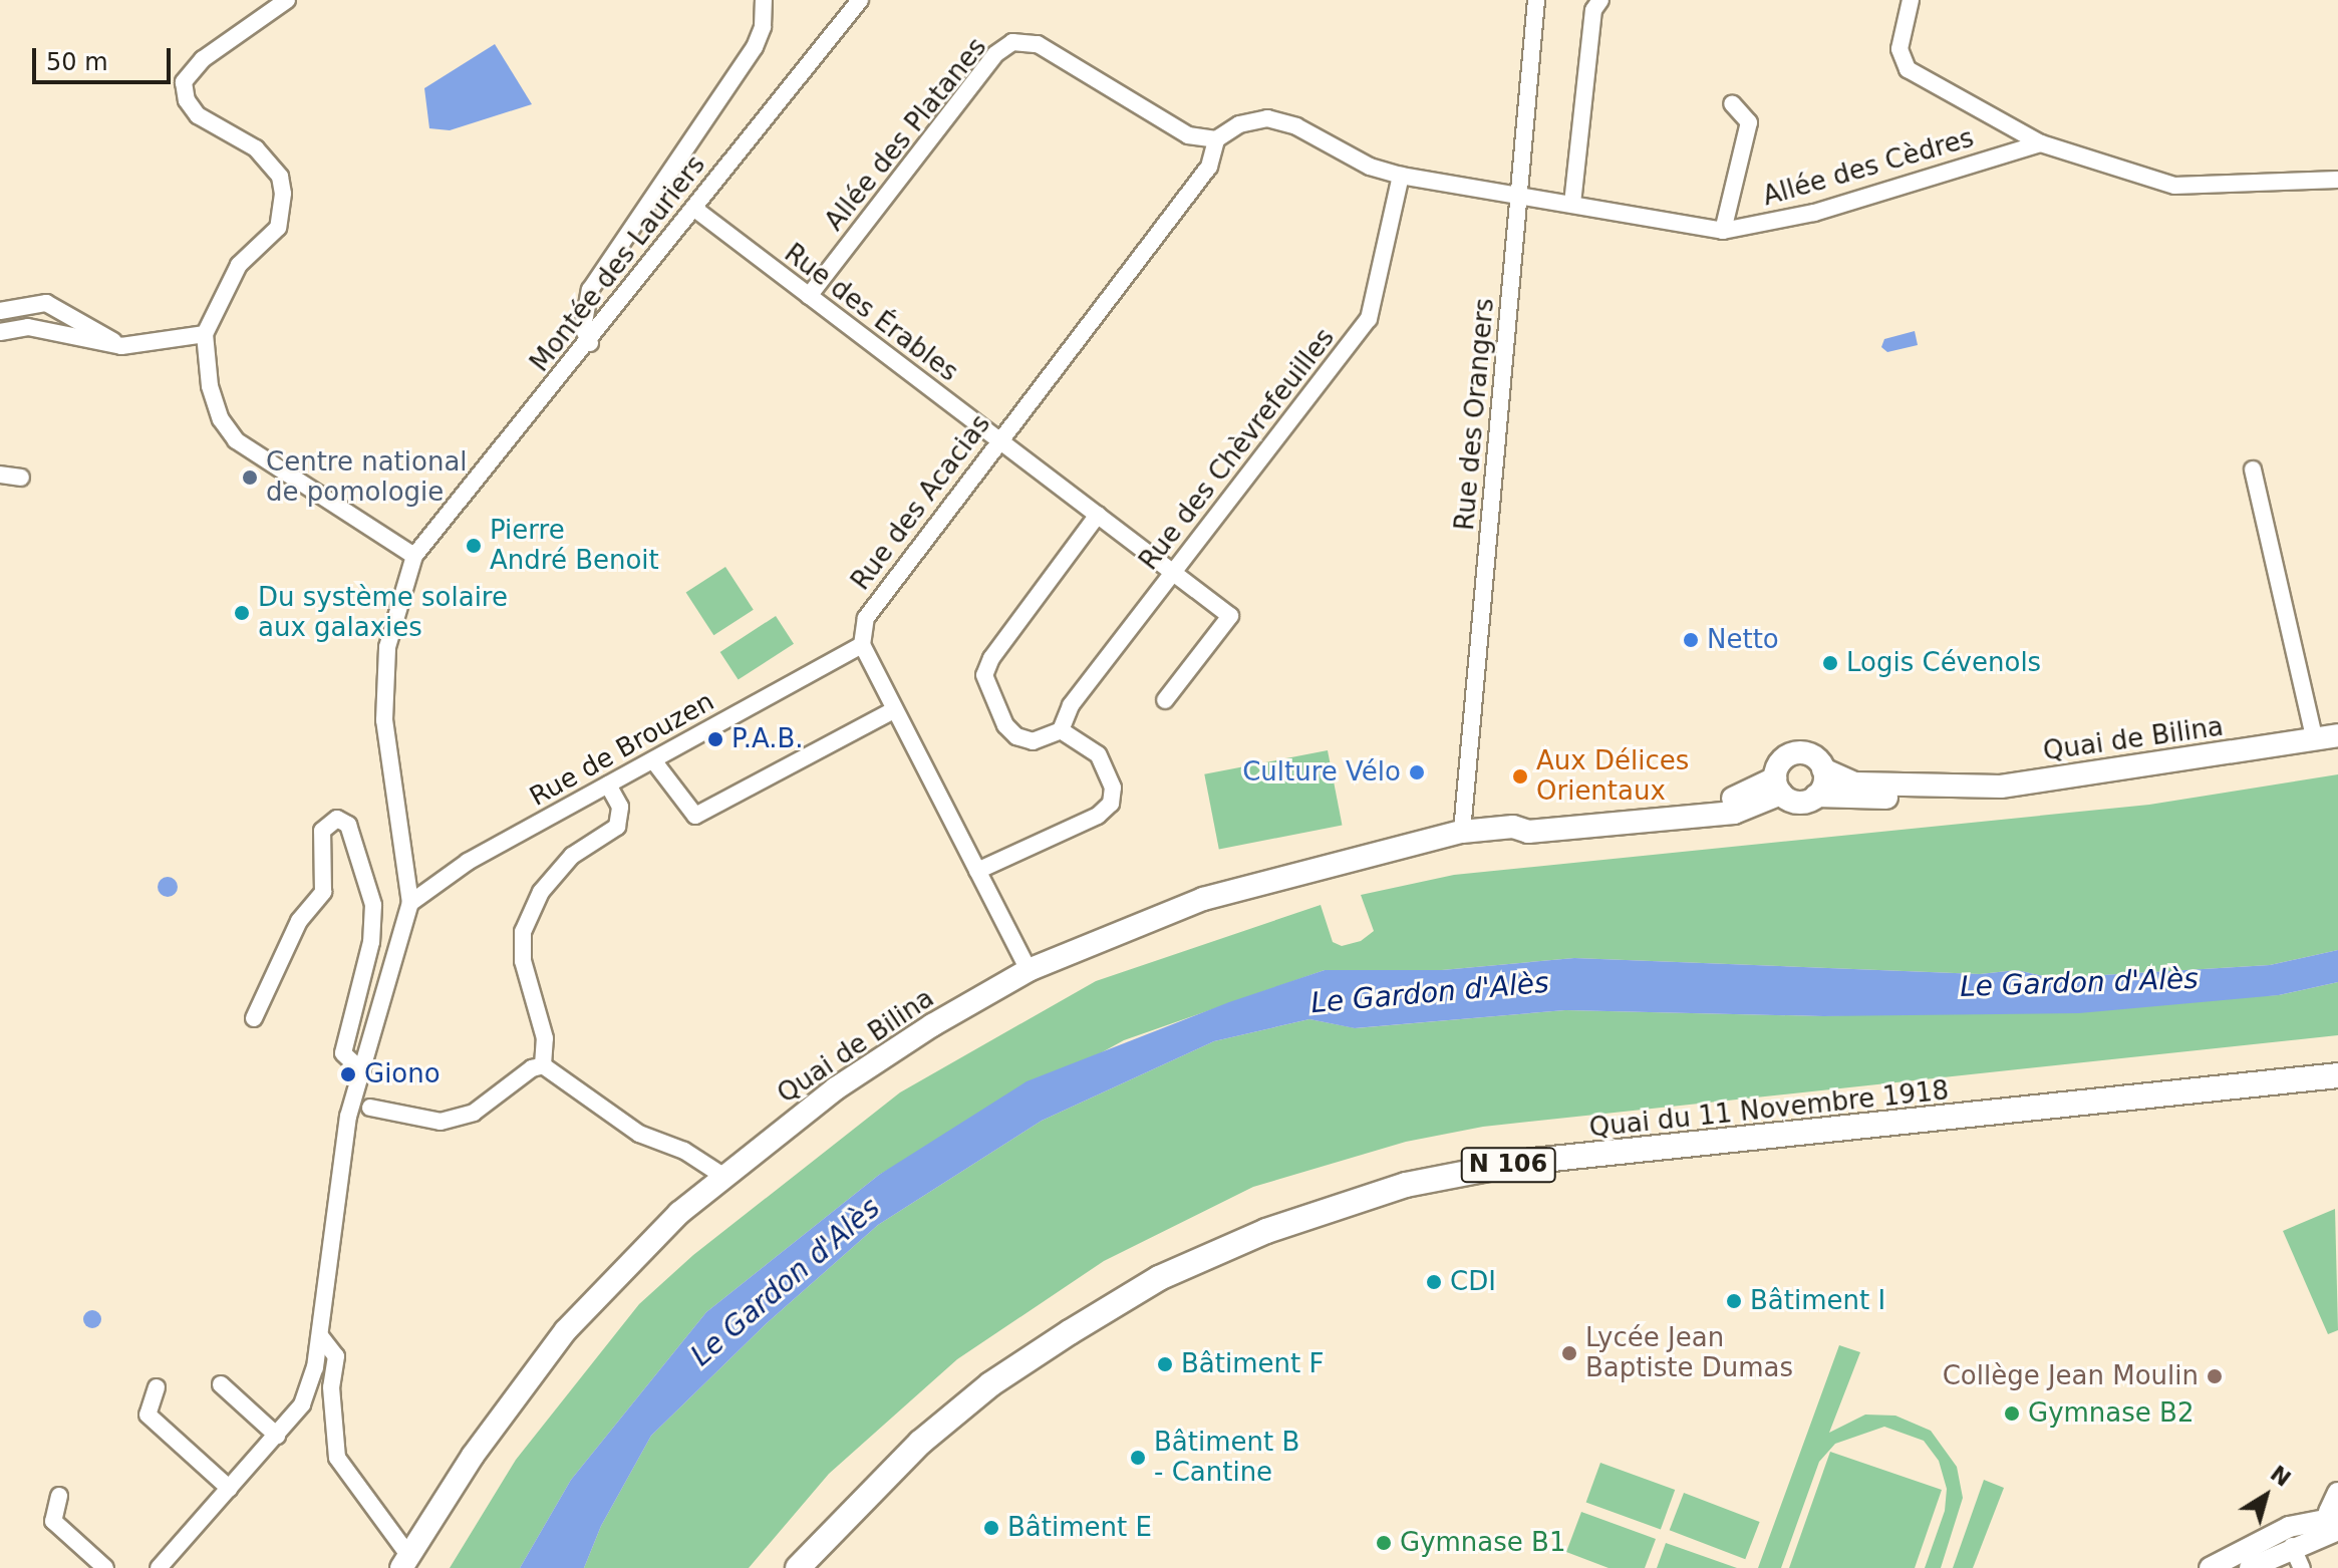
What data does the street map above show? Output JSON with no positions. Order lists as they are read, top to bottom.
{
  "streets": {
    "main road": ["Quai de Bilina", "Quai du 11 Novembre 1918", "N 106"],
    "street": [
      "Allée des Platanes",
      "Allée des Cèdres",
      "Montée des Lauriers",
      "Rue des Érables",
      "Rue des Orangers",
      "Rue des Chèvrefeuilles",
      "Rue des Acacias",
      "Rue de Brouzen"
    ]
  },
  "crossings": [
    ["Allée des Platanes", "Allée des Cèdres"],
    ["Allée des Platanes", "Rue des Érables"],
    ["Allée des Platanes", "Rue des Acacias"],
    ["Allée des Cèdres", "Rue des Orangers"],
    ["Allée des Cèdres", "Rue des Chèvrefeuilles"],
    ["Allée des Cèdres", "Rue des Acacias"],
    ["Montée des Lauriers", "Rue des Érables"],
    ["Rue des Érables", "Rue des Chèvrefeuilles"],
    ["Rue des Érables", "Rue des Acacias"],
    ["Rue des Orangers", "Quai de Bilina"],
    ["Rue des Acacias", "Rue de Brouzen"]
  ],
  "water": ["Le Gardon d'Alès"],
  "places": [
    "Centre national de pomologie",
    "Pierre André Benoit",
    "Du système solaire aux galaxies",
    "Netto",
    "Logis Cévenols",
    "P.A.B.",
    "Culture Vélo",
    "Aux Délices Orientaux",
    "Giono",
    "CDI",
    "Bâtiment I",
    "Lycée Jean Baptiste Dumas",
    "Bâtiment F",
    "Collège Jean Moulin",
    "Gymnase B2",
    "Bâtiment B - Cantine",
    "Bâtiment E",
    "Gymnase B1"
  ],
  "scale_bar": "50 m",
  "north": "top right"
}
